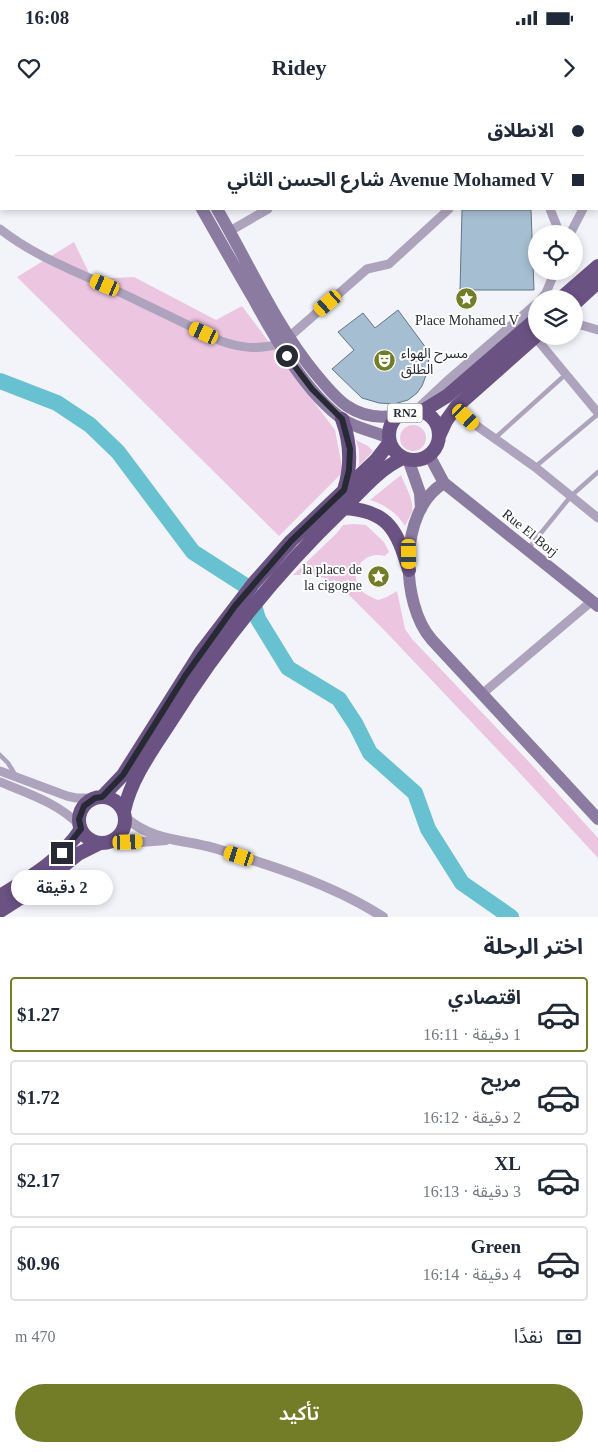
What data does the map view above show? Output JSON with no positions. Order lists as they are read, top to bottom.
{
  "streets": {
    "highway": ["RN2"],
    "main road": ["Rue El Borj"]
  },
  "places": {
    "place": ["Place Mohamed V", "la place de la cigogne"],
    "theatre": ["مسرح الهواء الطلق"]
  },
  "page": {
    "status": "16:08",
    "header": "Ridey",
    "banner": ["الانطلاق", "Avenue Mohamed V شارع الحسن الثاني"],
    "bubble": "2 دقيقة",
    "heading": "اختر الرحلة",
    "list": [
      {
        "name": "اقتصادي",
        "note": "1 دقيقة · 16:11",
        "value": "$1.27"
      },
      {
        "name": "مريح",
        "note": "2 دقيقة · 16:12",
        "value": "$1.72"
      },
      {
        "name": "XL",
        "note": "3 دقيقة · 16:13",
        "value": "$2.17"
      },
      {
        "name": "Green",
        "note": "4 دقيقة · 16:14",
        "value": "$0.96"
      }
    ],
    "pay": ["نقدًا", "470 m"],
    "buttons": "تأكيد"
  }
}
